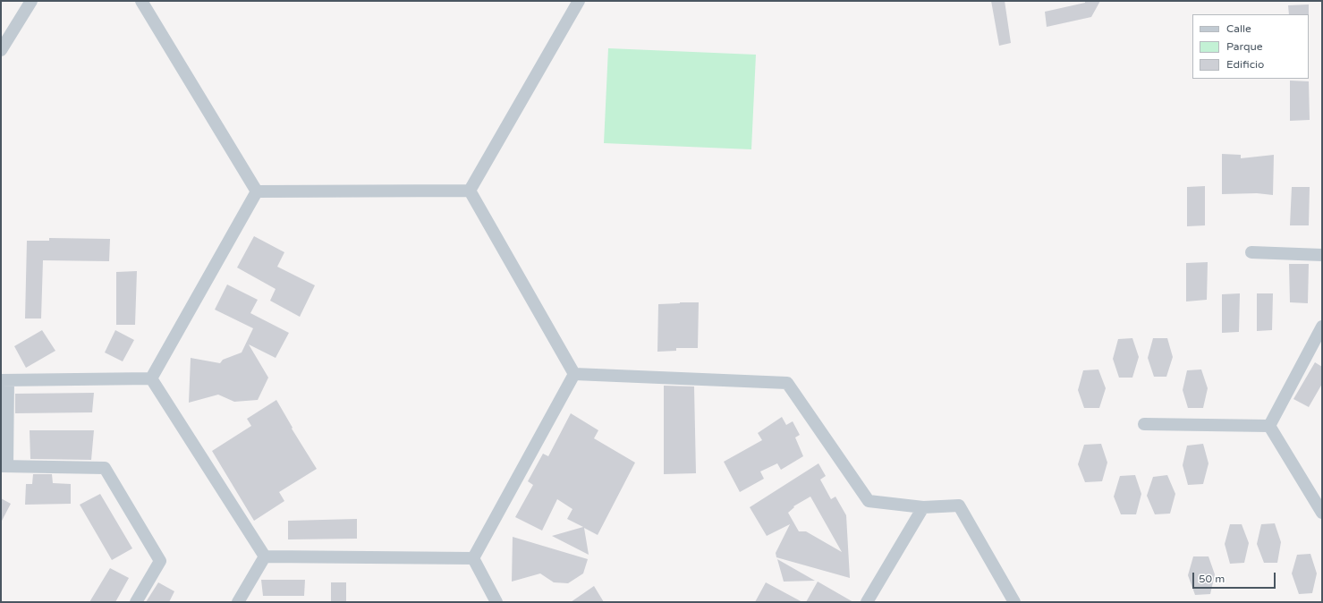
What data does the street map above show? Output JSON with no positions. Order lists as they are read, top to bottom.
{
  "legend": ["Calle", "Parque", "Edificio"],
  "scale_bar": "50 m"
}
